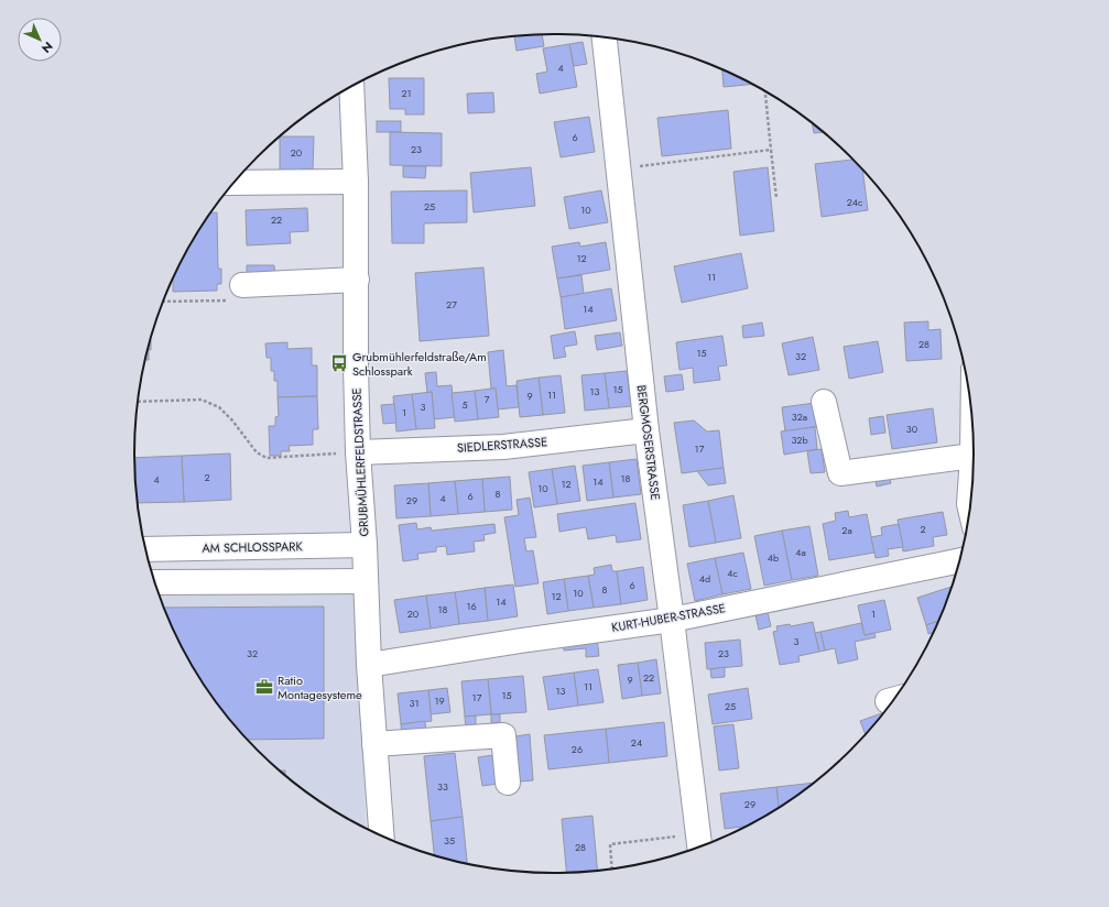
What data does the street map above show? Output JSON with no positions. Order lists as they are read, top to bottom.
{
  "streets": {
    "street": [
      "BERGMOSERSTRASSE",
      "SIEDLERSTRASSE",
      "GRUBMÜHLERFELDSTRASSE",
      "AM SCHLOSSPARK",
      "KURT-HUBER-STRASSE"
    ]
  },
  "crossings": [
    ["BERGMOSERSTRASSE", "SIEDLERSTRASSE"],
    ["BERGMOSERSTRASSE", "KURT-HUBER-STRASSE"],
    ["SIEDLERSTRASSE", "GRUBMÜHLERFELDSTRASSE"],
    ["GRUBMÜHLERFELDSTRASSE", "AM SCHLOSSPARK"],
    ["GRUBMÜHLERFELDSTRASSE", "KURT-HUBER-STRASSE"]
  ],
  "places": {
    "bus stop": ["Grubmühlerfeldstraße/Am Schlosspark"],
    "office": ["Ratio Montagesysteme"]
  },
  "house_numbers": [
    "4",
    "21",
    "6",
    "23",
    "20",
    "24c",
    "25",
    "10",
    "22",
    "12",
    "11",
    "27",
    "14",
    "28",
    "15",
    "32",
    "15",
    "13",
    "11",
    "9",
    "7",
    "5",
    "3",
    "1",
    "32a",
    "30",
    "32b",
    "17",
    "2",
    "18",
    "4",
    "14",
    "12",
    "10",
    "8",
    "6",
    "4",
    "29",
    "2",
    "2a",
    "4a",
    "4b",
    "4c",
    "4d",
    "6",
    "8",
    "10",
    "12",
    "14",
    "16",
    "18",
    "20",
    "1",
    "3",
    "32",
    "23",
    "22",
    "9",
    "11",
    "13",
    "15",
    "17",
    "19",
    "31",
    "25",
    "24",
    "26",
    "33",
    "29",
    "35",
    "28"
  ],
  "north": "bottom right"
}
